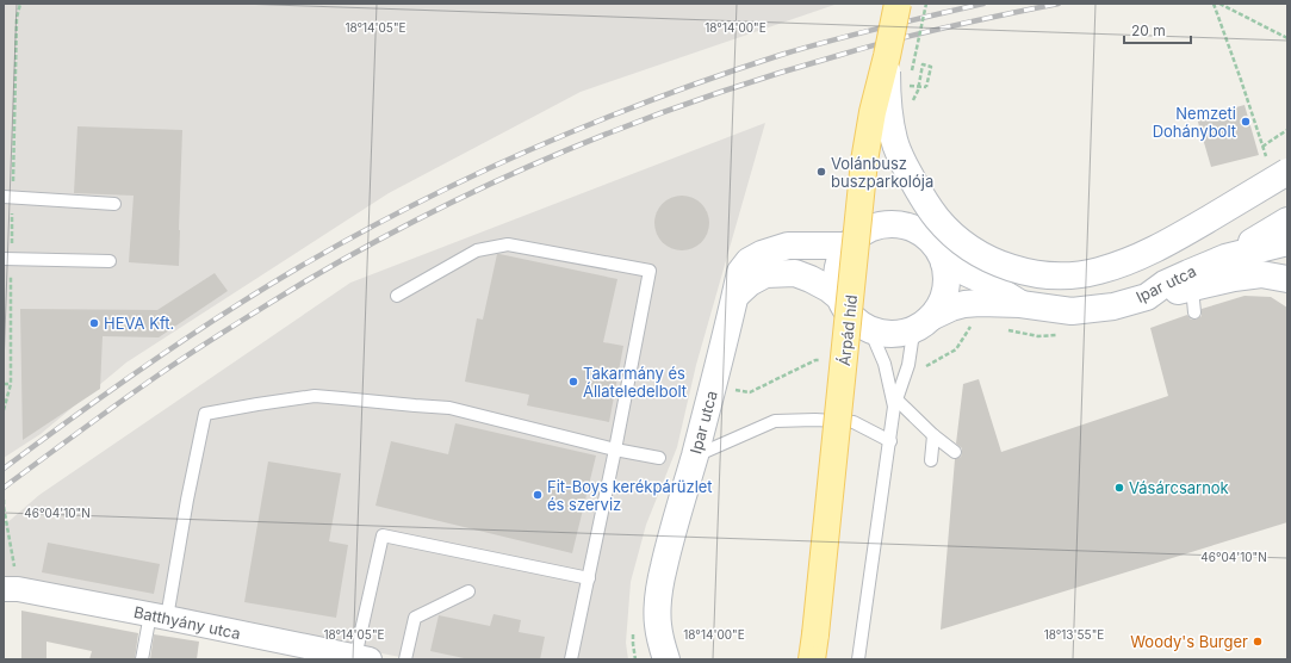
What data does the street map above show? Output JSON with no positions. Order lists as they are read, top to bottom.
{
  "streets": {
    "main road": ["Árpád híd"],
    "street": ["Ipar utca", "Batthyány utca"]
  },
  "places": [
    "Nemzeti Dohánybolt",
    "Volánbusz buszparkolója",
    "HEVA Kft.",
    "Takarmány és Állateledelbolt",
    "Vásárcsarnok",
    "Fit-Boys kerékpárüzlet és szerviz",
    "Woody's Burger"
  ],
  "scale_bar": "20 m",
  "coordinates": [
    "18°14'05\"E",
    "18°14'00\"E",
    "46°04'10\"N",
    "18°13'55\"E"
  ]
}
